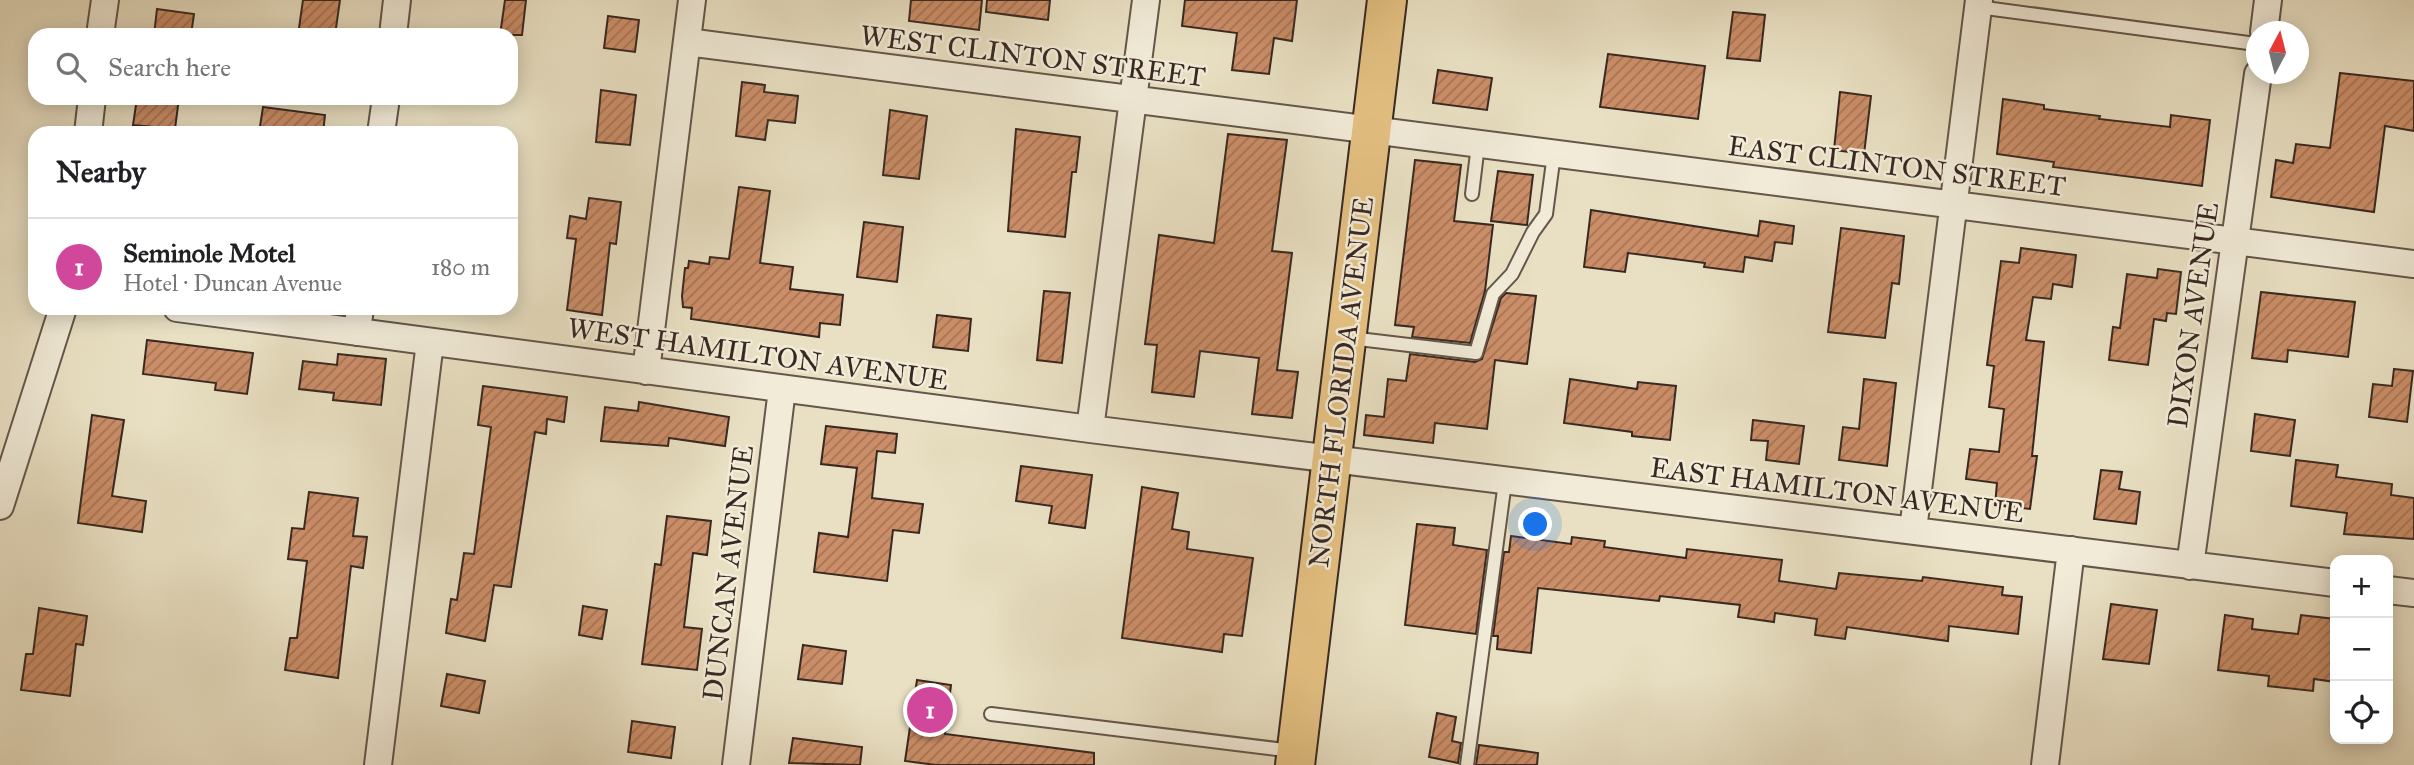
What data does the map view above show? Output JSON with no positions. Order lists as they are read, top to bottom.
{
  "streets": {
    "main road": ["NORTH FLORIDA AVENUE"],
    "street": [
      "WEST CLINTON STREET",
      "EAST CLINTON STREET",
      "DIXON AVENUE",
      "WEST HAMILTON AVENUE",
      "EAST HAMILTON AVENUE",
      "DUNCAN AVENUE"
    ]
  },
  "crossings": [
    ["WEST CLINTON STREET", "EAST CLINTON STREET"],
    ["WEST CLINTON STREET", "NORTH FLORIDA AVENUE"],
    ["EAST CLINTON STREET", "DIXON AVENUE"],
    ["EAST CLINTON STREET", "NORTH FLORIDA AVENUE"],
    ["DIXON AVENUE", "EAST HAMILTON AVENUE"],
    ["WEST HAMILTON AVENUE", "NORTH FLORIDA AVENUE"],
    ["WEST HAMILTON AVENUE", "EAST HAMILTON AVENUE"],
    ["WEST HAMILTON AVENUE", "DUNCAN AVENUE"],
    ["NORTH FLORIDA AVENUE", "EAST HAMILTON AVENUE"]
  ],
  "north": "top",
  "page": {
    "search": "Search here",
    "heading": "Nearby",
    "list": [
      {
        "mark": "1",
        "name": "Seminole Motel",
        "note": "Hotel · Duncan Avenue",
        "value": "180 m"
      }
    ],
    "map_buttons": ["+", "−"],
    "pins": "1"
  }
}
